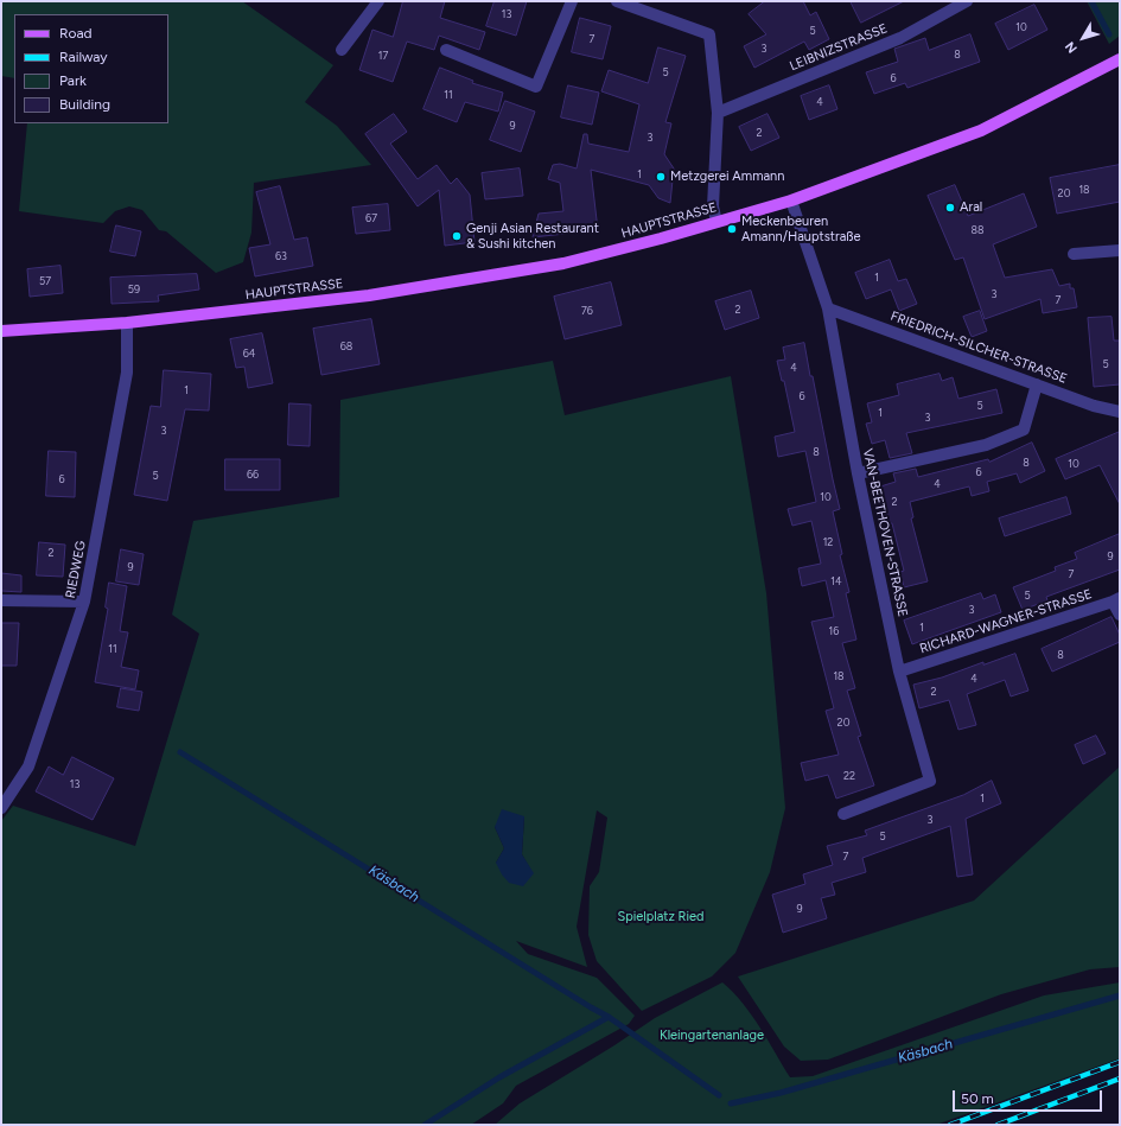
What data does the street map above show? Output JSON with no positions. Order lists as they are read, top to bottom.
{
  "streets": {
    "main road": ["HAUPTSTRASSE"],
    "street": [
      "LEIBNIZSTRASSE",
      "FRIEDRICH-SILCHER-STRASSE",
      "VAN-BEETHOVEN-STRASSE",
      "RIEDWEG",
      "RICHARD-WAGNER-STRASSE"
    ]
  },
  "crossings": [
    ["HAUPTSTRASSE", "VAN-BEETHOVEN-STRASSE"],
    ["HAUPTSTRASSE", "RIEDWEG"],
    ["FRIEDRICH-SILCHER-STRASSE", "VAN-BEETHOVEN-STRASSE"],
    ["VAN-BEETHOVEN-STRASSE", "RICHARD-WAGNER-STRASSE"]
  ],
  "water": ["Käsbach"],
  "parks": ["Spielplatz Ried", "Kleingartenanlage"],
  "places": [
    "Metzgerei Ammann",
    "Aral",
    "Meckenbeuren Amann/Hauptstraße",
    "Genji Asian Restaurant & Sushi kitchen"
  ],
  "house_numbers": [
    "13",
    "10",
    "5",
    "7",
    "3",
    "8",
    "17",
    "5",
    "6",
    "11",
    "4",
    "9",
    "2",
    "3",
    "1",
    "18",
    "20",
    "67",
    "88",
    "63",
    "1",
    "57",
    "59",
    "3",
    "7",
    "2",
    "76",
    "68",
    "64",
    "5",
    "4",
    "1",
    "6",
    "5",
    "1",
    "3",
    "3",
    "8",
    "8",
    "10",
    "6",
    "66",
    "5",
    "6",
    "4",
    "10",
    "2",
    "12",
    "2",
    "9",
    "9",
    "7",
    "14",
    "5",
    "3",
    "1",
    "16",
    "11",
    "8",
    "18",
    "4",
    "2",
    "20",
    "22",
    "13",
    "1",
    "3",
    "5",
    "7",
    "9"
  ],
  "legend": [
    "Road",
    "Railway",
    "Park",
    "Building"
  ],
  "scale_bar": "50 m",
  "north": "bottom left"
}
